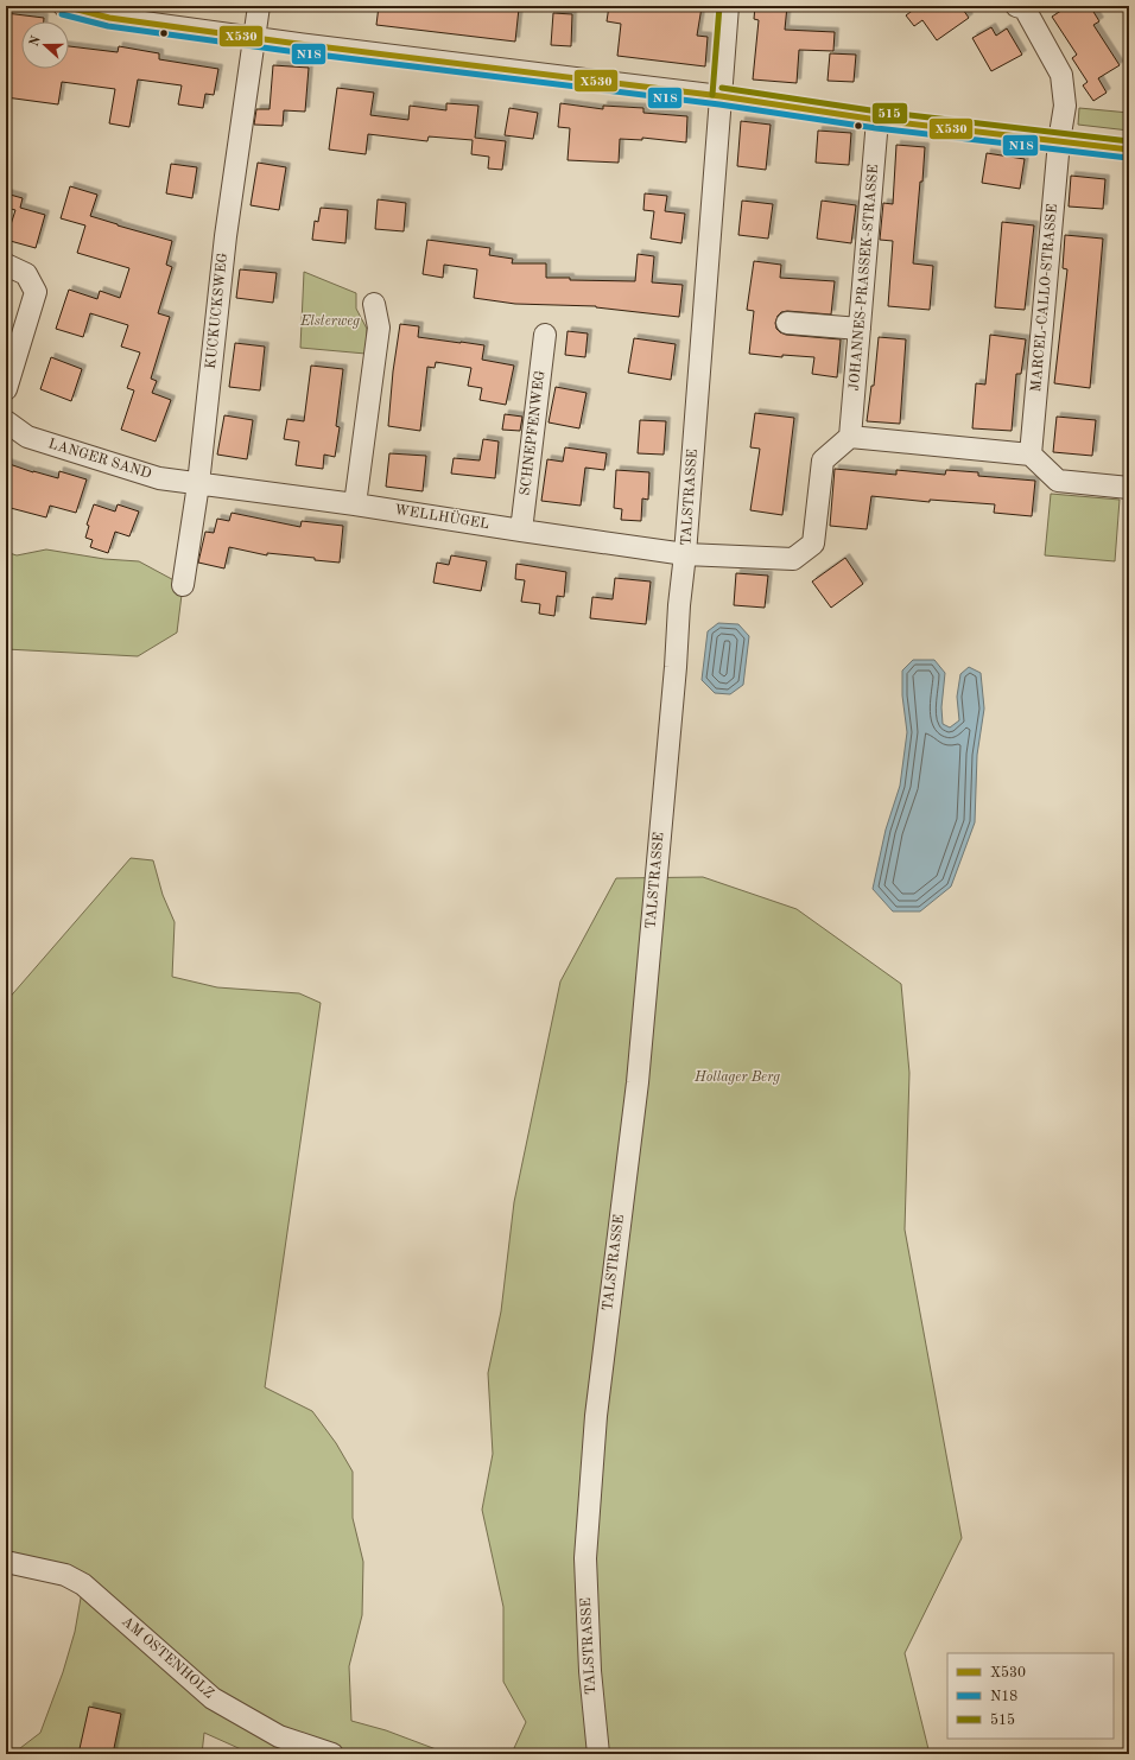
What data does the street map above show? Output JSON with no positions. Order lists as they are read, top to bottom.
{
  "streets": {
    "street": [
      "JOHANNES-PRASSEK-STRASSE",
      "MARCEL-CALLO-STRASSE",
      "KUCKUCKSWEG",
      "SCHNEPFENWEG",
      "LANGER SAND",
      "TALSTRASSE",
      "WELLHÜGEL",
      "AM OSTENHOLZ"
    ]
  },
  "crossings": [
    ["JOHANNES-PRASSEK-STRASSE", "TALSTRASSE"],
    ["JOHANNES-PRASSEK-STRASSE", "WELLHÜGEL"],
    ["KUCKUCKSWEG", "LANGER SAND"],
    ["KUCKUCKSWEG", "WELLHÜGEL"],
    ["SCHNEPFENWEG", "WELLHÜGEL"],
    ["LANGER SAND", "WELLHÜGEL"],
    ["TALSTRASSE", "WELLHÜGEL"]
  ],
  "parks": ["Elsterweg", "Hollager Berg"],
  "lines": ["transit line X530", "transit line 515", "transit line N18"],
  "legend": ["X530", "N18", "515"],
  "north": "left"
}
